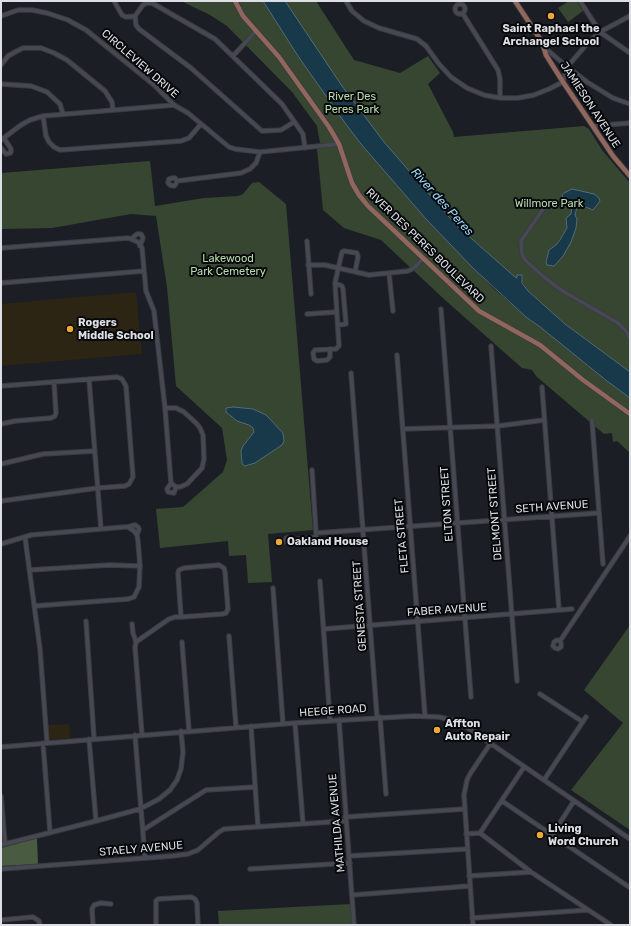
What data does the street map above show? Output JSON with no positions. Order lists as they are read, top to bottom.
{
  "streets": {
    "main road": ["JAMIESON AVENUE", "RIVER DES PERES BOULEVARD"],
    "street": [
      "CIRCLEVIEW DRIVE",
      "ELTON STREET",
      "SETH AVENUE",
      "DELMONT STREET",
      "FLETA STREET",
      "GENESTA STREET",
      "FABER AVENUE",
      "HEEGE ROAD",
      "MATHILDA AVENUE",
      "STAELY AVENUE"
    ]
  },
  "crossings": [
    ["CIRCLEVIEW DRIVE", "RIVER DES PERES BOULEVARD"],
    ["ELTON STREET", "SETH AVENUE"],
    ["ELTON STREET", "FABER AVENUE"],
    ["SETH AVENUE", "DELMONT STREET"],
    ["SETH AVENUE", "FLETA STREET"],
    ["SETH AVENUE", "GENESTA STREET"],
    ["DELMONT STREET", "FABER AVENUE"],
    ["FLETA STREET", "FABER AVENUE"],
    ["FLETA STREET", "HEEGE ROAD"],
    ["GENESTA STREET", "FABER AVENUE"],
    ["GENESTA STREET", "HEEGE ROAD"],
    ["HEEGE ROAD", "MATHILDA AVENUE"],
    ["MATHILDA AVENUE", "STAELY AVENUE"]
  ],
  "water": ["River des Peres"],
  "parks": ["River Des Peres Park", "Willmore Park", "Lakewood Park Cemetery"],
  "places": [
    "Saint Raphael the Archangel School",
    "Rogers Middle School",
    "Oakland House",
    "Affton Auto Repair",
    "Living Word Church"
  ]
}
